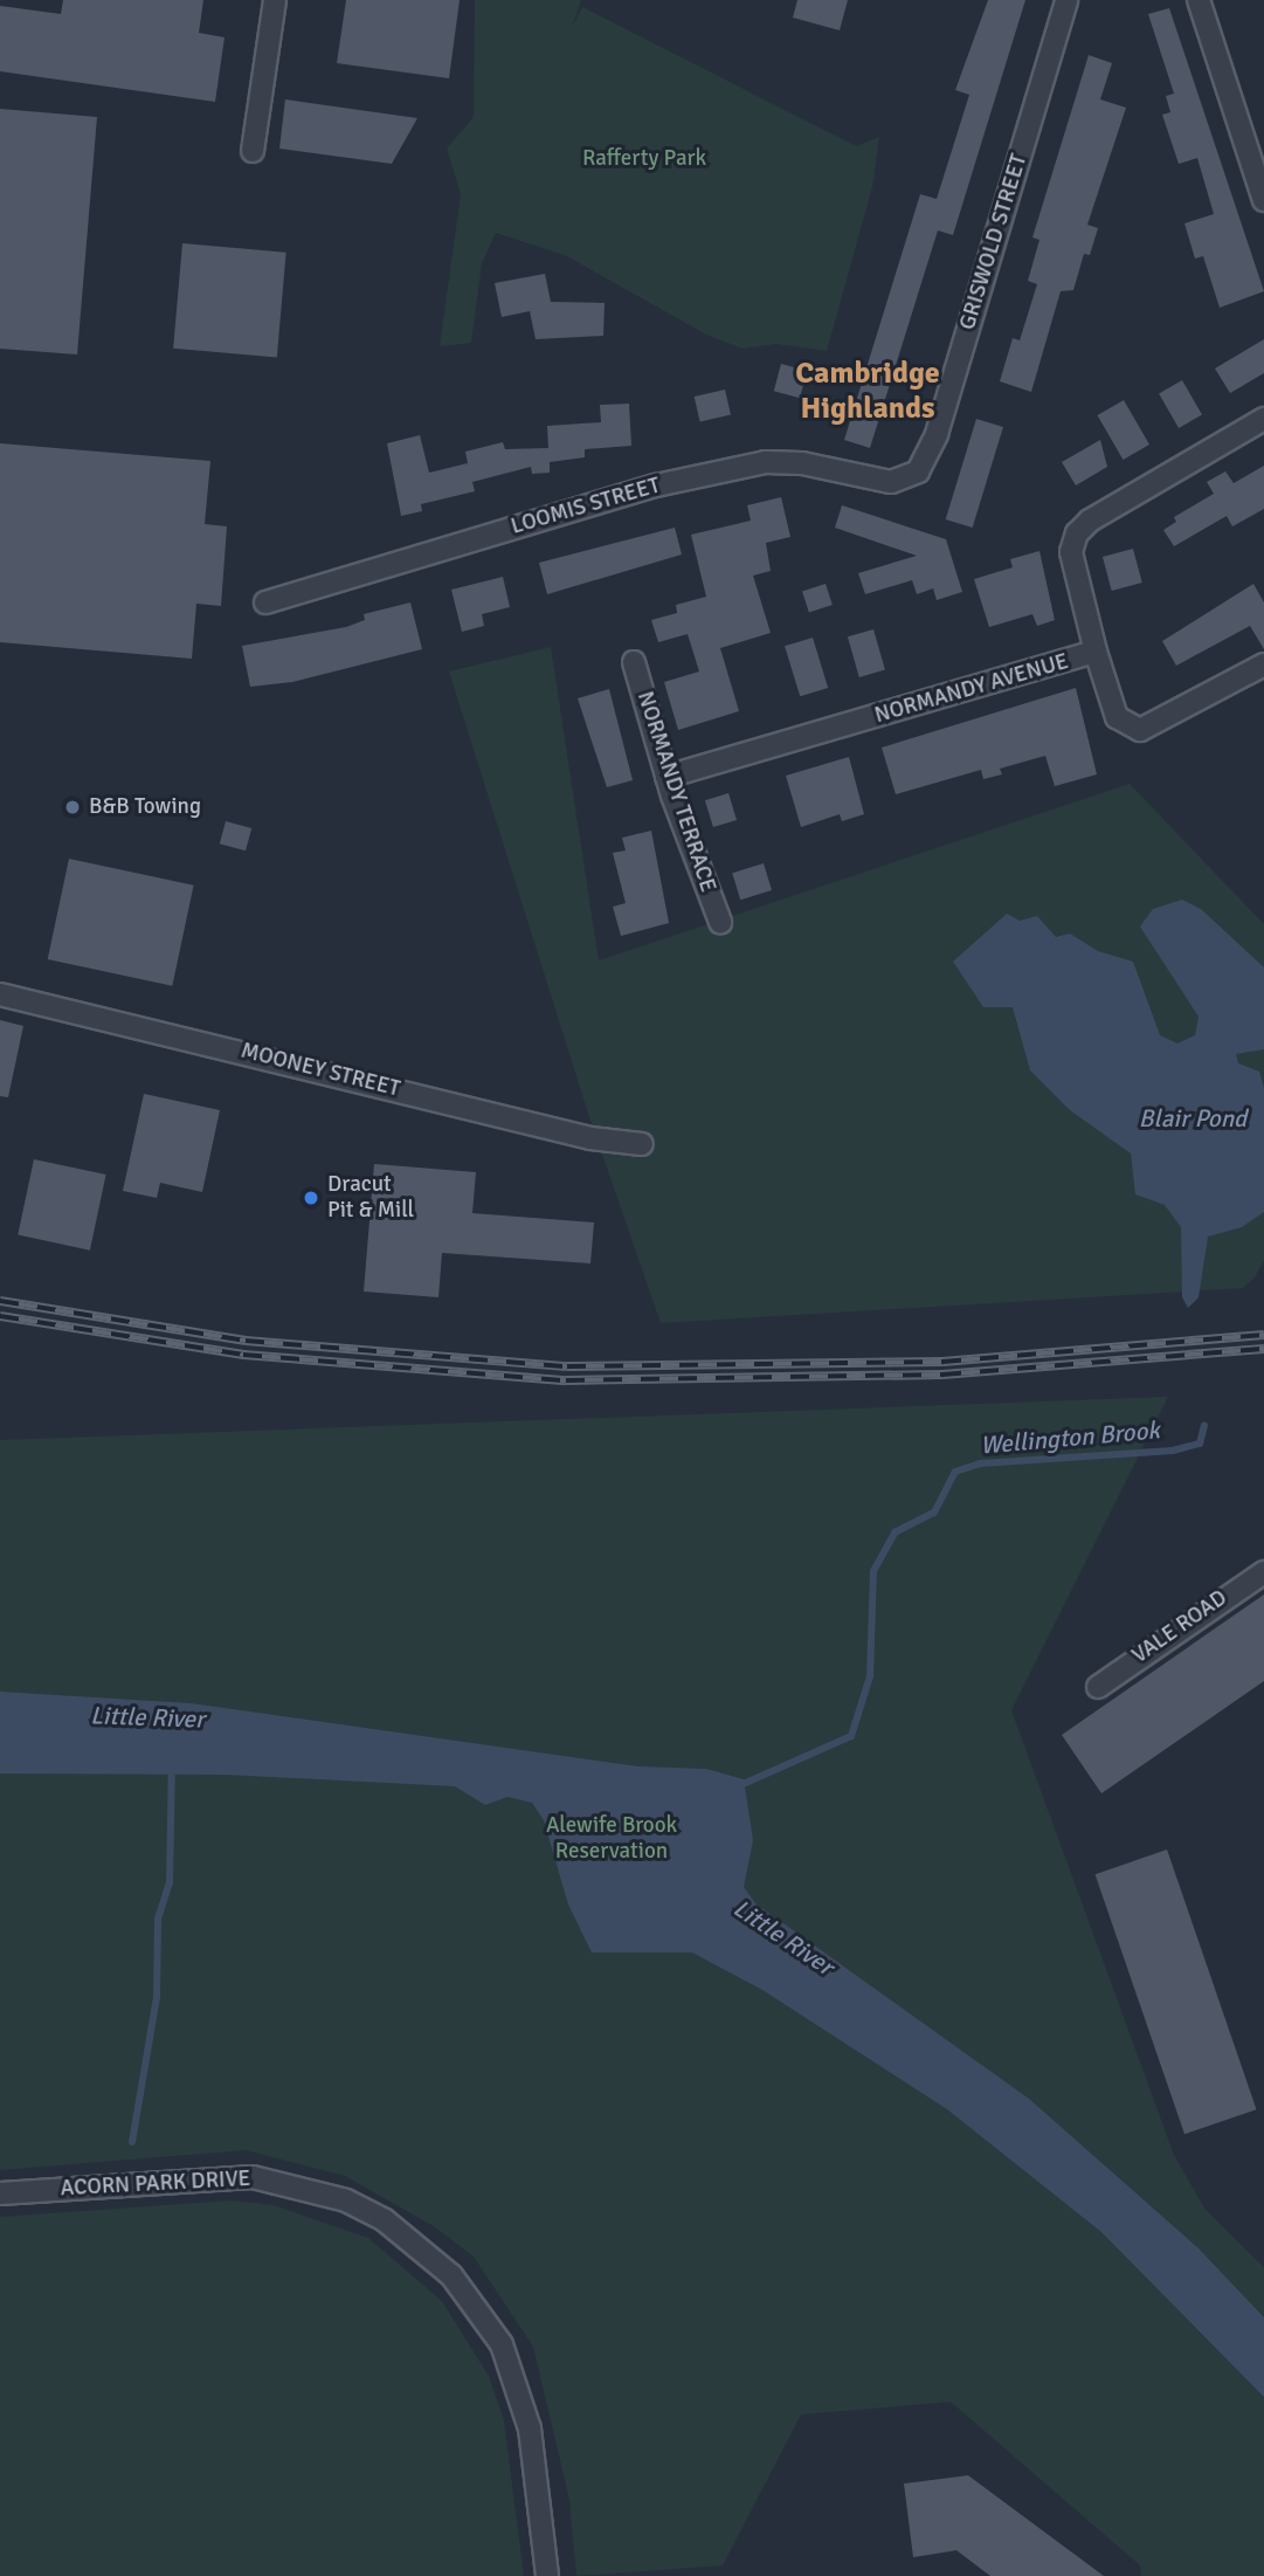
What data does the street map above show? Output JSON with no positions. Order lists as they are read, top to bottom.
{
  "streets": {
    "street": [
      "GRISWOLD STREET",
      "LOOMIS STREET",
      "NORMANDY AVENUE",
      "NORMANDY TERRACE",
      "MOONEY STREET",
      "VALE ROAD",
      "ACORN PARK DRIVE"
    ]
  },
  "crossings": [
    ["GRISWOLD STREET", "LOOMIS STREET"],
    ["NORMANDY AVENUE", "NORMANDY TERRACE"]
  ],
  "districts": ["Cambridge Highlands"],
  "water": ["Blair Pond", "Wellington Brook", "Little River"],
  "parks": ["Rafferty Park", "Alewife Brook Reservation"],
  "places": ["B&B Towing", "Dracut Pit & Mill"]
}
